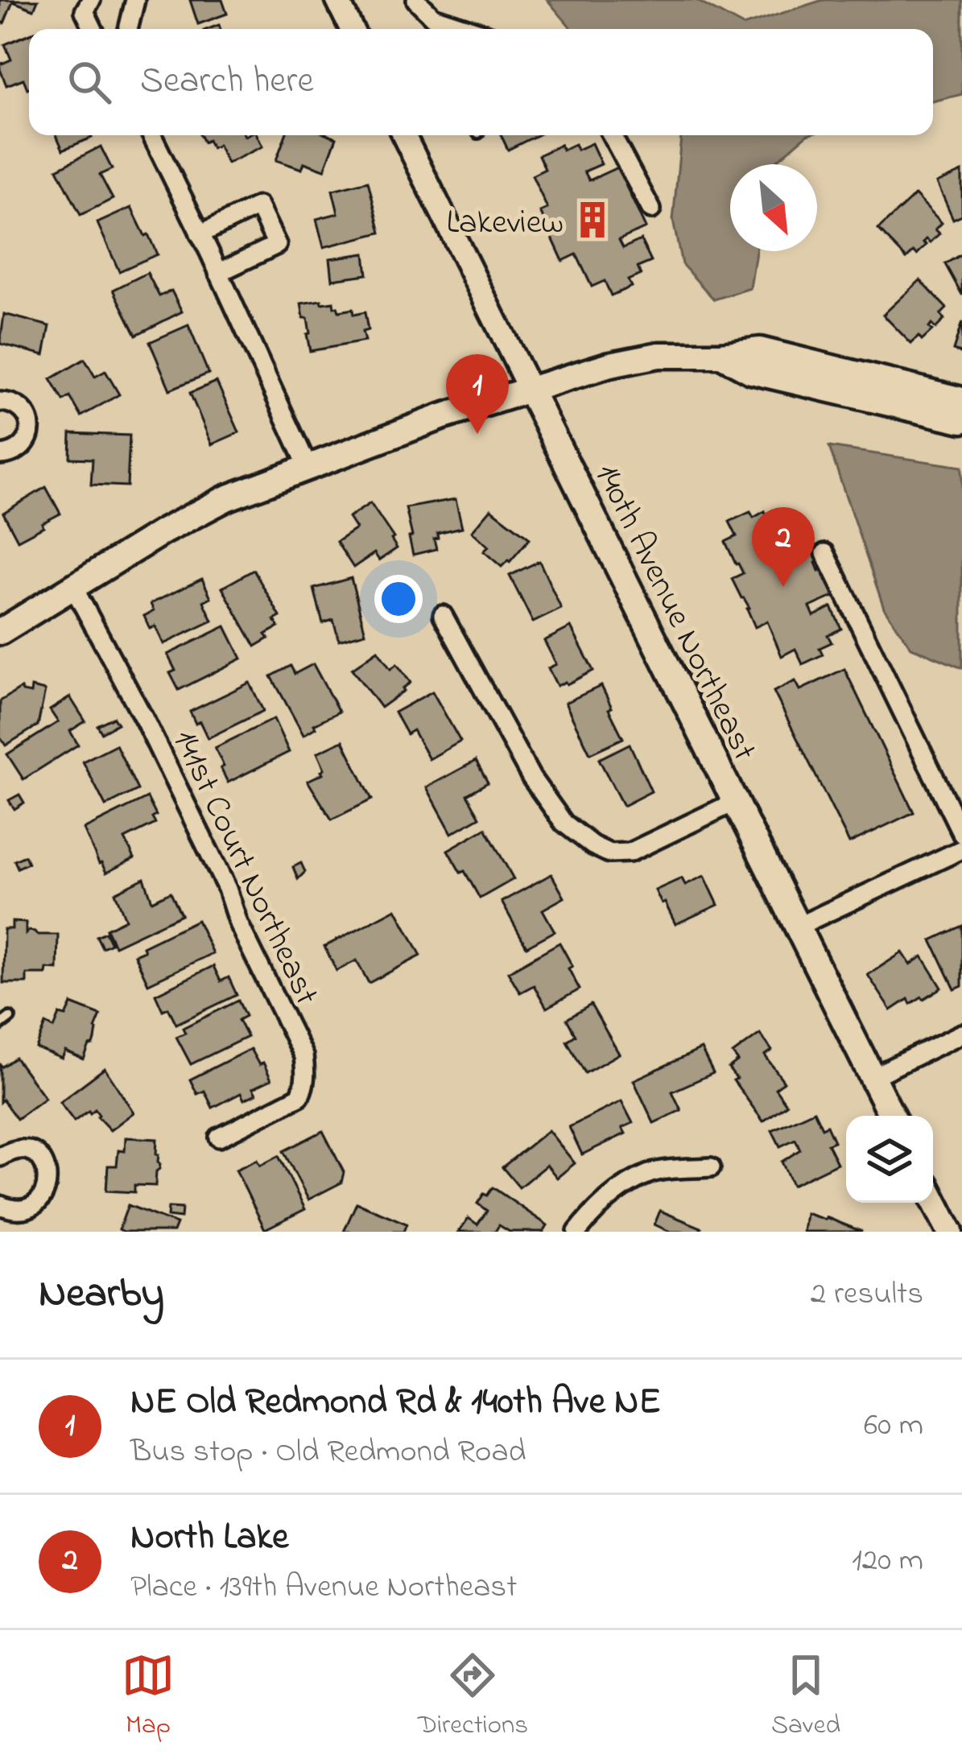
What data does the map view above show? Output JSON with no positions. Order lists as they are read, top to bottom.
{
  "streets": {
    "main road": ["140th Avenue Northeast"],
    "street": ["141st Court Northeast"]
  },
  "places": {
    "building": ["Lakeview"]
  },
  "north": "bottom right",
  "page": {
    "search": "Search here",
    "pins": ["1", "2"],
    "heading": ["Nearby", "2 results"],
    "list": [
      {
        "mark": "1",
        "name": "NE Old Redmond Rd & 140th Ave NE",
        "note": "Bus stop · Old Redmond Road",
        "value": "60 m"
      },
      {
        "mark": "2",
        "name": "North Lake",
        "note": "Place · 139th Avenue Northeast",
        "value": "120 m"
      }
    ],
    "nav": ["Map", "Directions", "Saved"]
  }
}
